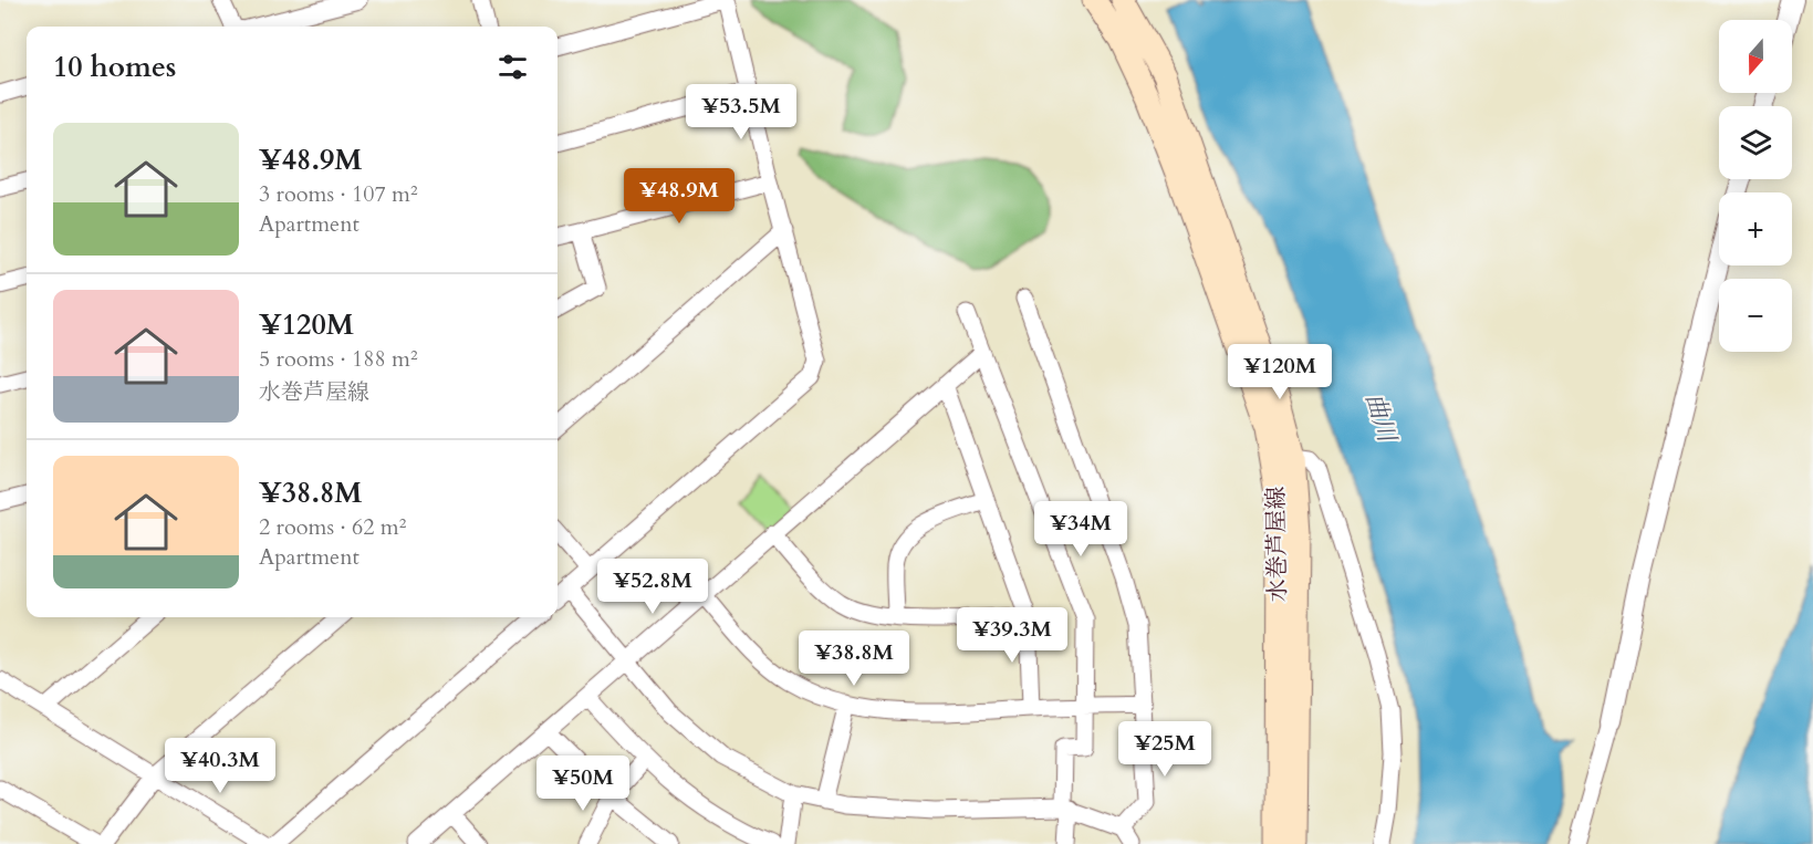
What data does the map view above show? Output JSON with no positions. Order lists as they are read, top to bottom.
{
  "streets": {
    "main road": ["水巻芦屋線"]
  },
  "water": ["曲川"],
  "north": "bottom",
  "page": {
    "map_buttons": ["+", "−"],
    "heading": "10 homes",
    "price": [
      "¥53.5M",
      "¥48.9M",
      "¥120M",
      "¥34M",
      "¥52.8M",
      "¥39.3M",
      "¥38.8M",
      "¥25M",
      "¥40.3M",
      "¥50M"
    ],
    "list": [
      {
        "name": "¥48.9M",
        "note": "3 rooms · 107 m² · Apartment"
      },
      {
        "name": "¥120M",
        "note": "5 rooms · 188 m² · 水巻芦屋線"
      },
      {
        "name": "¥38.8M",
        "note": "2 rooms · 62 m² · Apartment"
      }
    ]
  }
}
